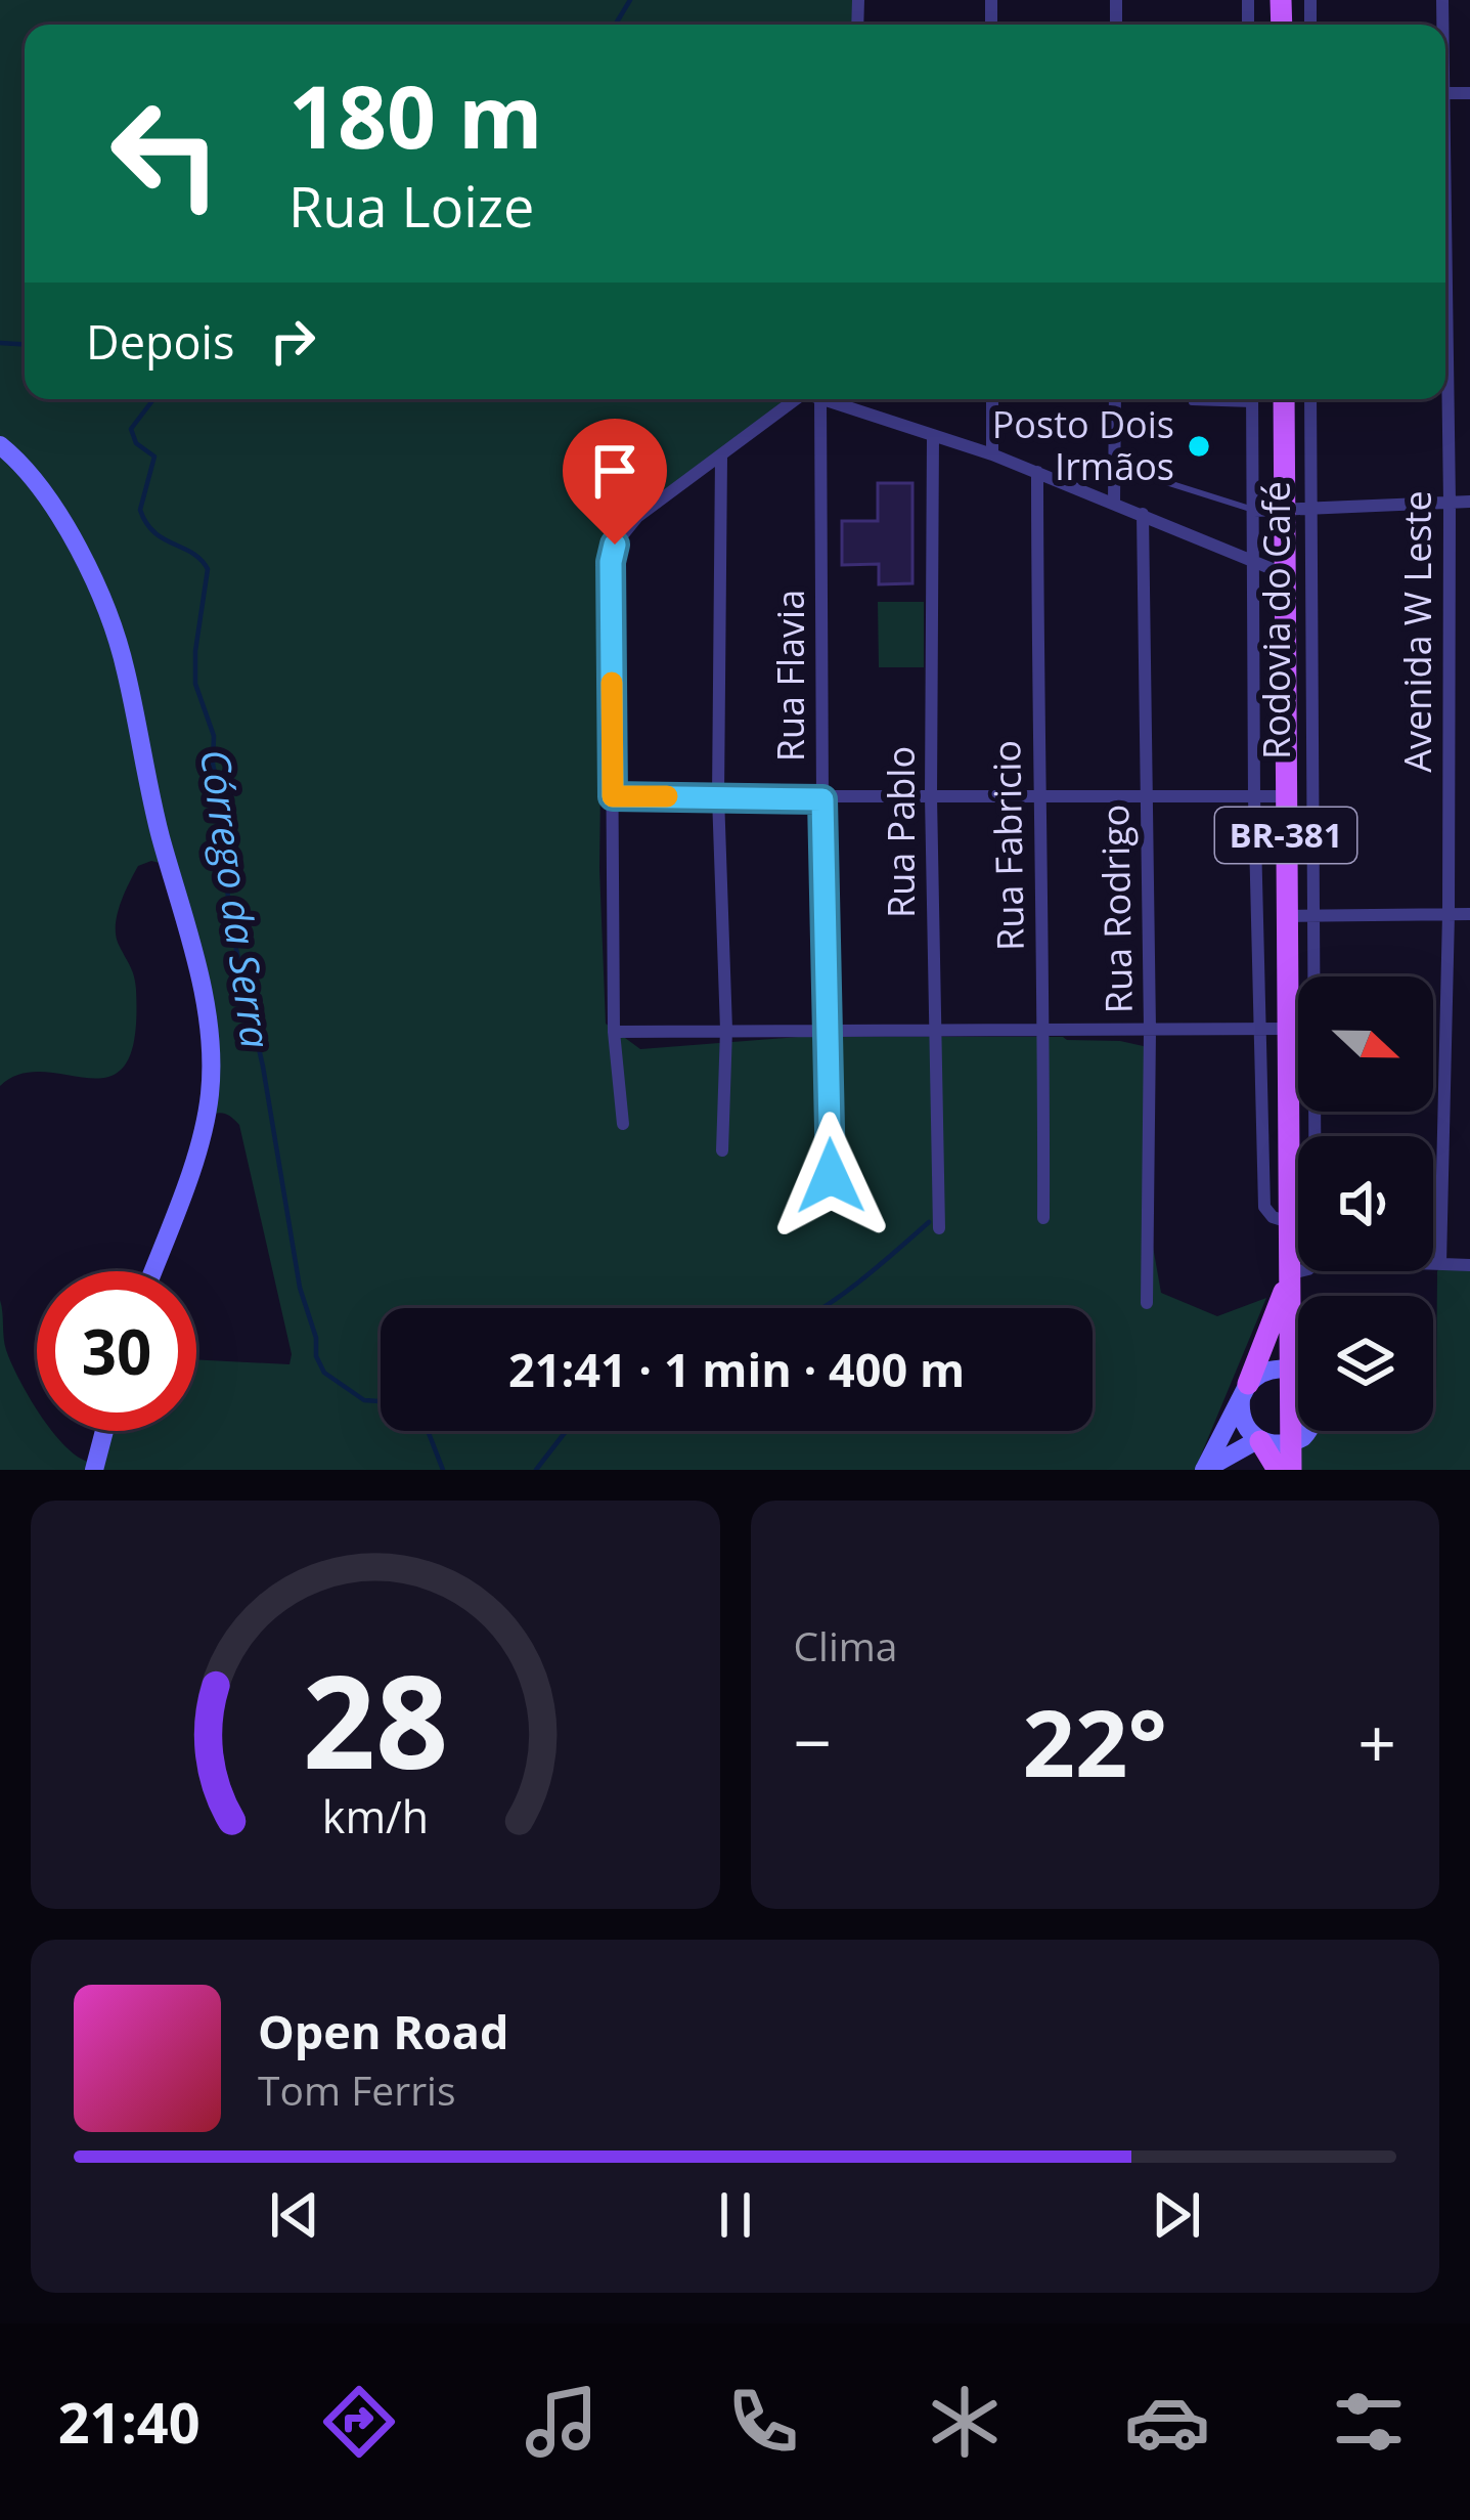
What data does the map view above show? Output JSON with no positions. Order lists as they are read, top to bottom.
{
  "streets": {
    "main road": ["BR-381"],
    "street": [
      "Rodovia do Café",
      "Avenida W Leste",
      "Rua Flavia",
      "Rua Pablo",
      "Rua Fabricio",
      "Rua Rodrigo"
    ]
  },
  "crossings": [
    ["Rodovia do Café", "BR-381"]
  ],
  "water": ["Córrego da Serra"],
  "places": ["Posto Dois Irmãos"],
  "north": "right",
  "page": {
    "turn": ["180 m", "Rua Loize"],
    "then": "Depois",
    "limit": "30",
    "trip": "21:41 · 1 min · 400 m",
    "tile": "Clima",
    "heat": ["−", "22°", "+"],
    "song": ["Open Road", "Tom Ferris"],
    "tabs": "21:40",
    "gauge": ["28", "km/h"]
  }
}
